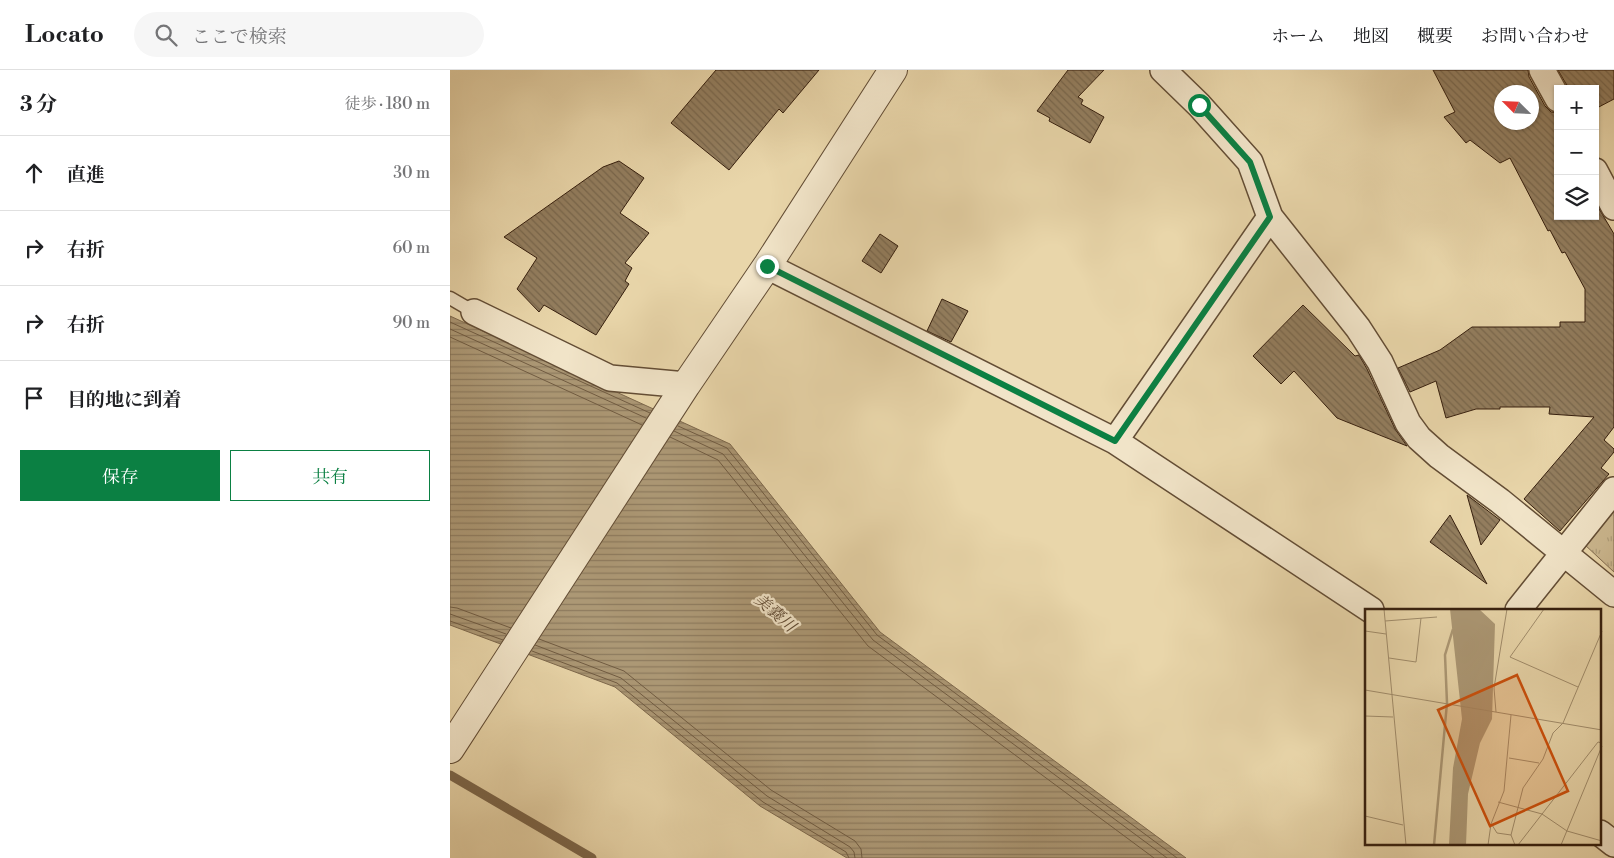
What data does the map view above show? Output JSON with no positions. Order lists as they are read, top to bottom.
{
  "water": ["美嚢川"],
  "north": "top left",
  "page": {
    "header": "Locato",
    "search": "ここで検索",
    "nav": [
      "ホーム",
      "地図",
      "概要",
      "お問い合わせ"
    ],
    "heading": ["3 分", "徒歩 · 180 m"],
    "map_buttons": ["+", "−"],
    "list": [
      ["直進", "30 m"],
      ["右折", "60 m"],
      ["右折", "90 m"],
      "目的地に到着"
    ],
    "buttons": ["保存", "共有"]
  }
}
